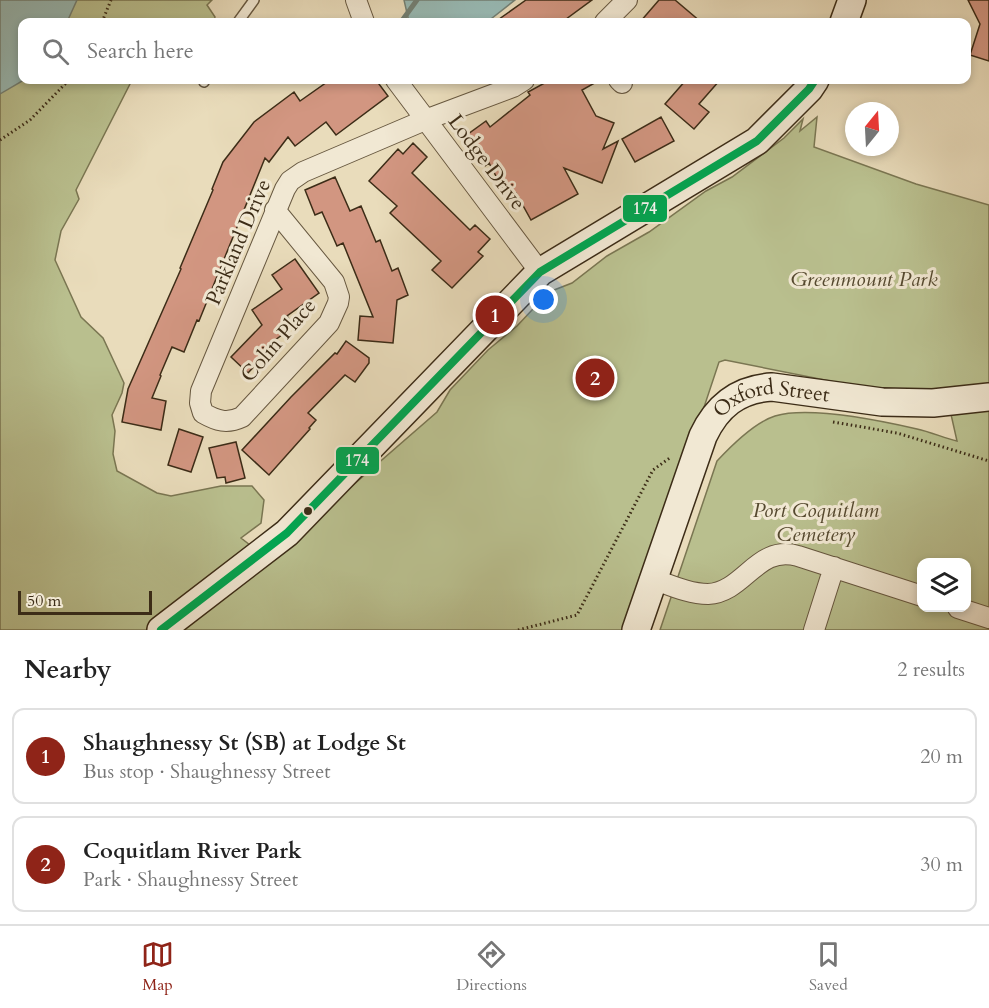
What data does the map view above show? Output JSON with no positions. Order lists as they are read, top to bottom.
{
  "streets": {
    "street": [
      "Lodge Drive",
      "Parkland Drive",
      "Colin Place",
      "Oxford Street"
    ]
  },
  "crossings": [
    ["Lodge Drive", "Parkland Drive"],
    ["Parkland Drive", "Colin Place"]
  ],
  "parks": ["Greenmount Park", "Port Coquitlam Cemetery"],
  "lines": ["transit line 174"],
  "scale_bar": "50 m",
  "north": "top",
  "page": {
    "search": "Search here",
    "pins": ["1", "2"],
    "scale": "50 m",
    "heading": ["Nearby", "2 results"],
    "list": [
      {
        "mark": "1",
        "name": "Shaughnessy St (SB) at Lodge St",
        "note": "Bus stop · Shaughnessy Street",
        "value": "20 m"
      },
      {
        "mark": "2",
        "name": "Coquitlam River Park",
        "note": "Park · Shaughnessy Street",
        "value": "30 m"
      }
    ],
    "nav": ["Map", "Directions", "Saved"]
  }
}
